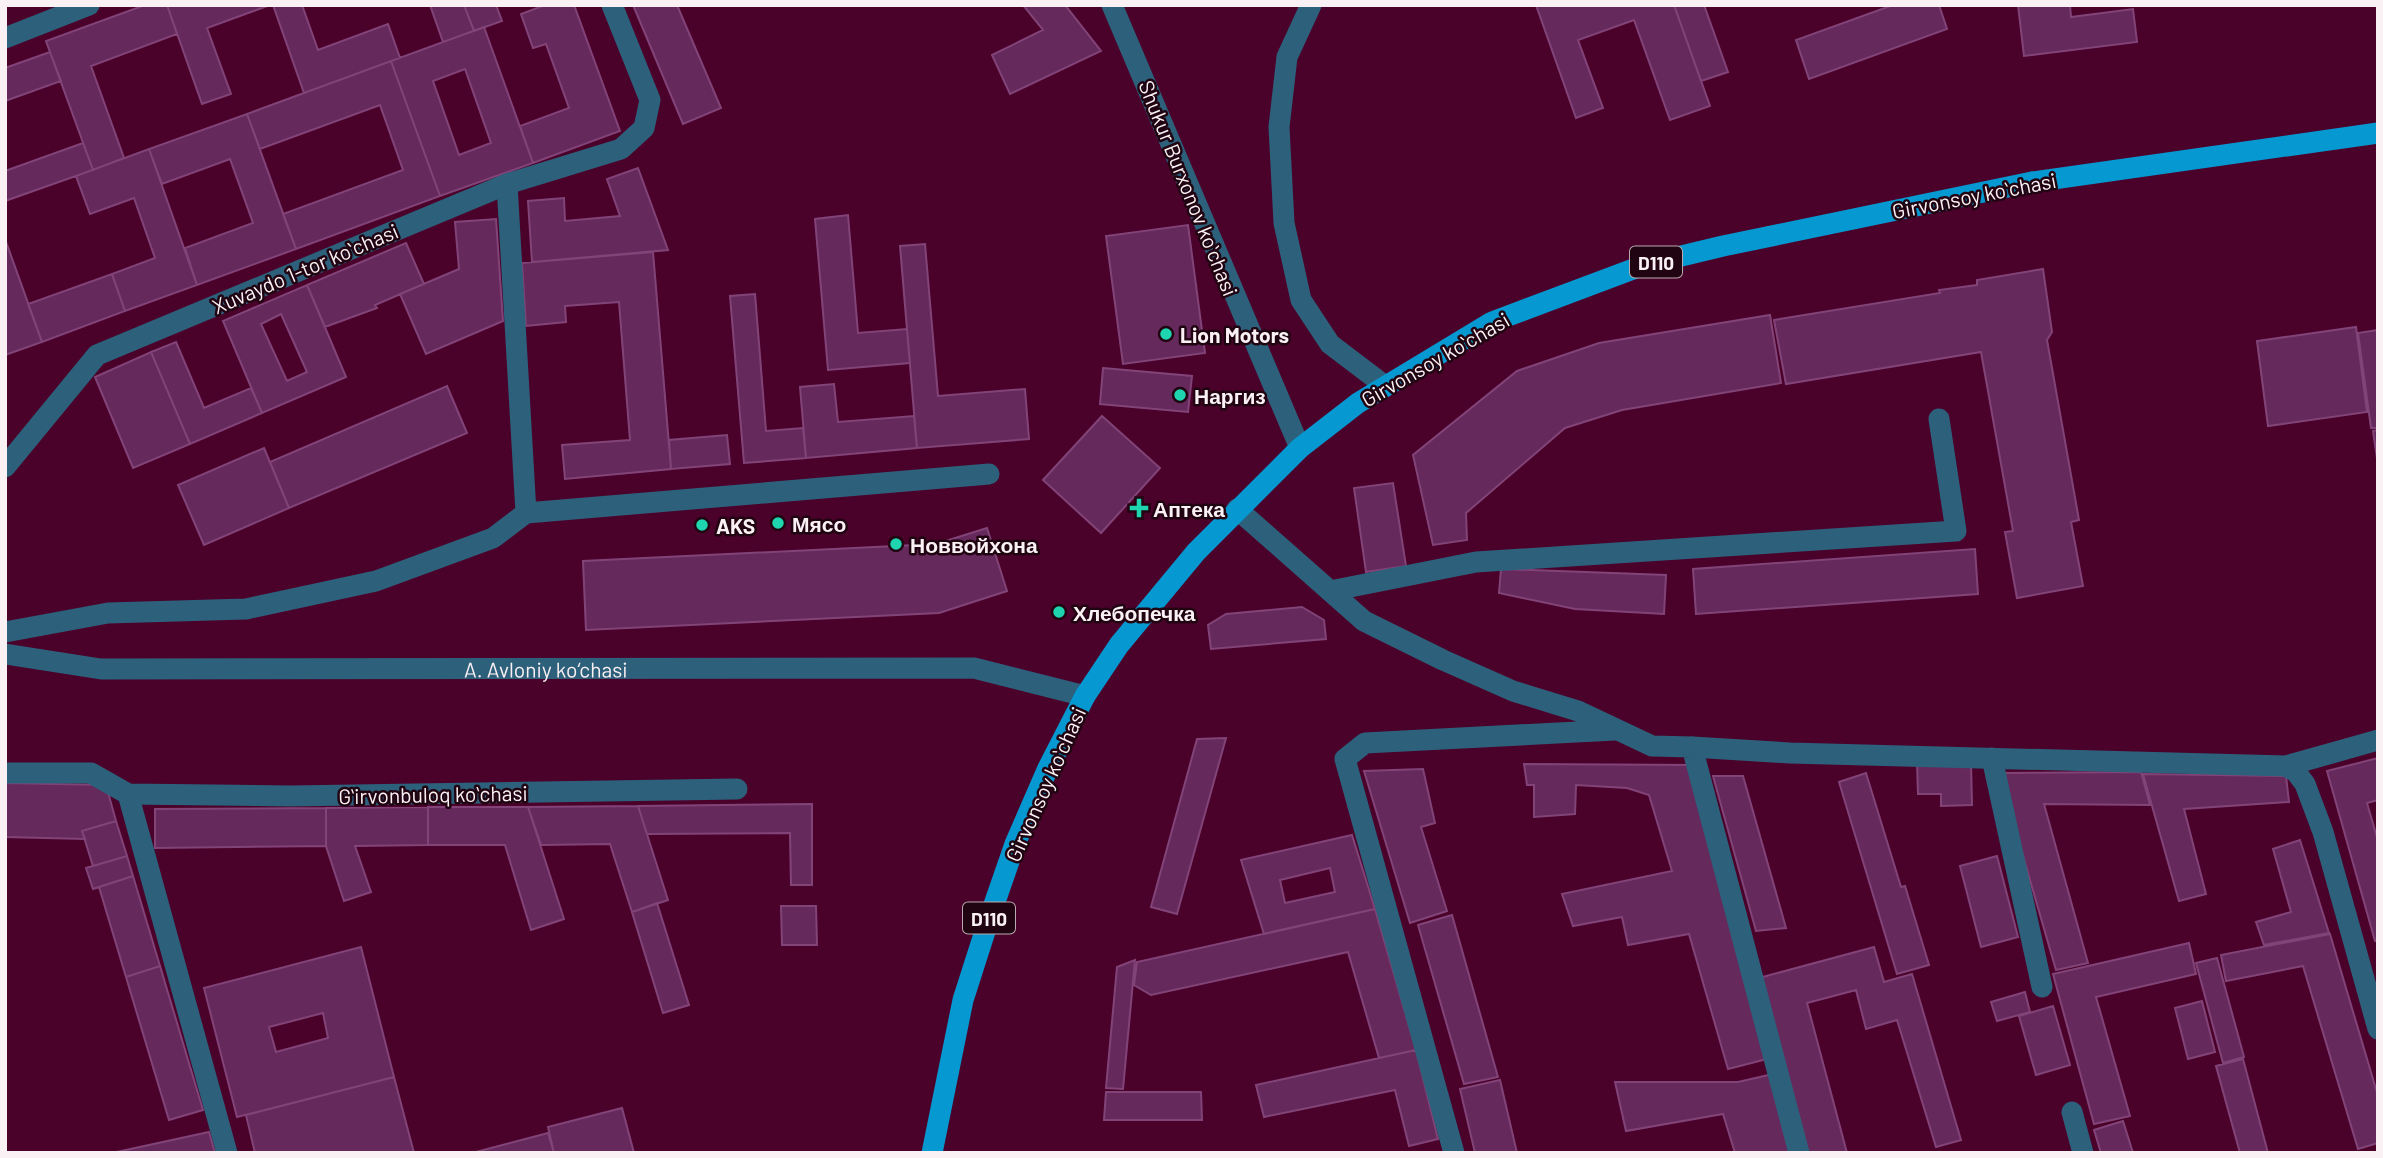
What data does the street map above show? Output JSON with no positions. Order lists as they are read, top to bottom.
{
  "streets": {
    "main road": ["Girvonsoy koʻchasi", "D110"],
    "street": [
      "Shukur Burxonov koʻchasi",
      "Xuvaydo 1-tor koʻchasi",
      "A. Avloniy ko‘chasi",
      "Gʻirvonbuloq koʻchasi"
    ]
  },
  "crossings": [
    ["Shukur Burxonov koʻchasi", "Girvonsoy koʻchasi"],
    ["Girvonsoy koʻchasi", "A. Avloniy ko‘chasi"]
  ],
  "places": {
    "other": [
      "Lion Motors",
      "Наргиз",
      "Мясо",
      "AKS",
      "Новвойхона",
      "Хлебопечка"
    ],
    "health": ["Аптека"]
  }
}
